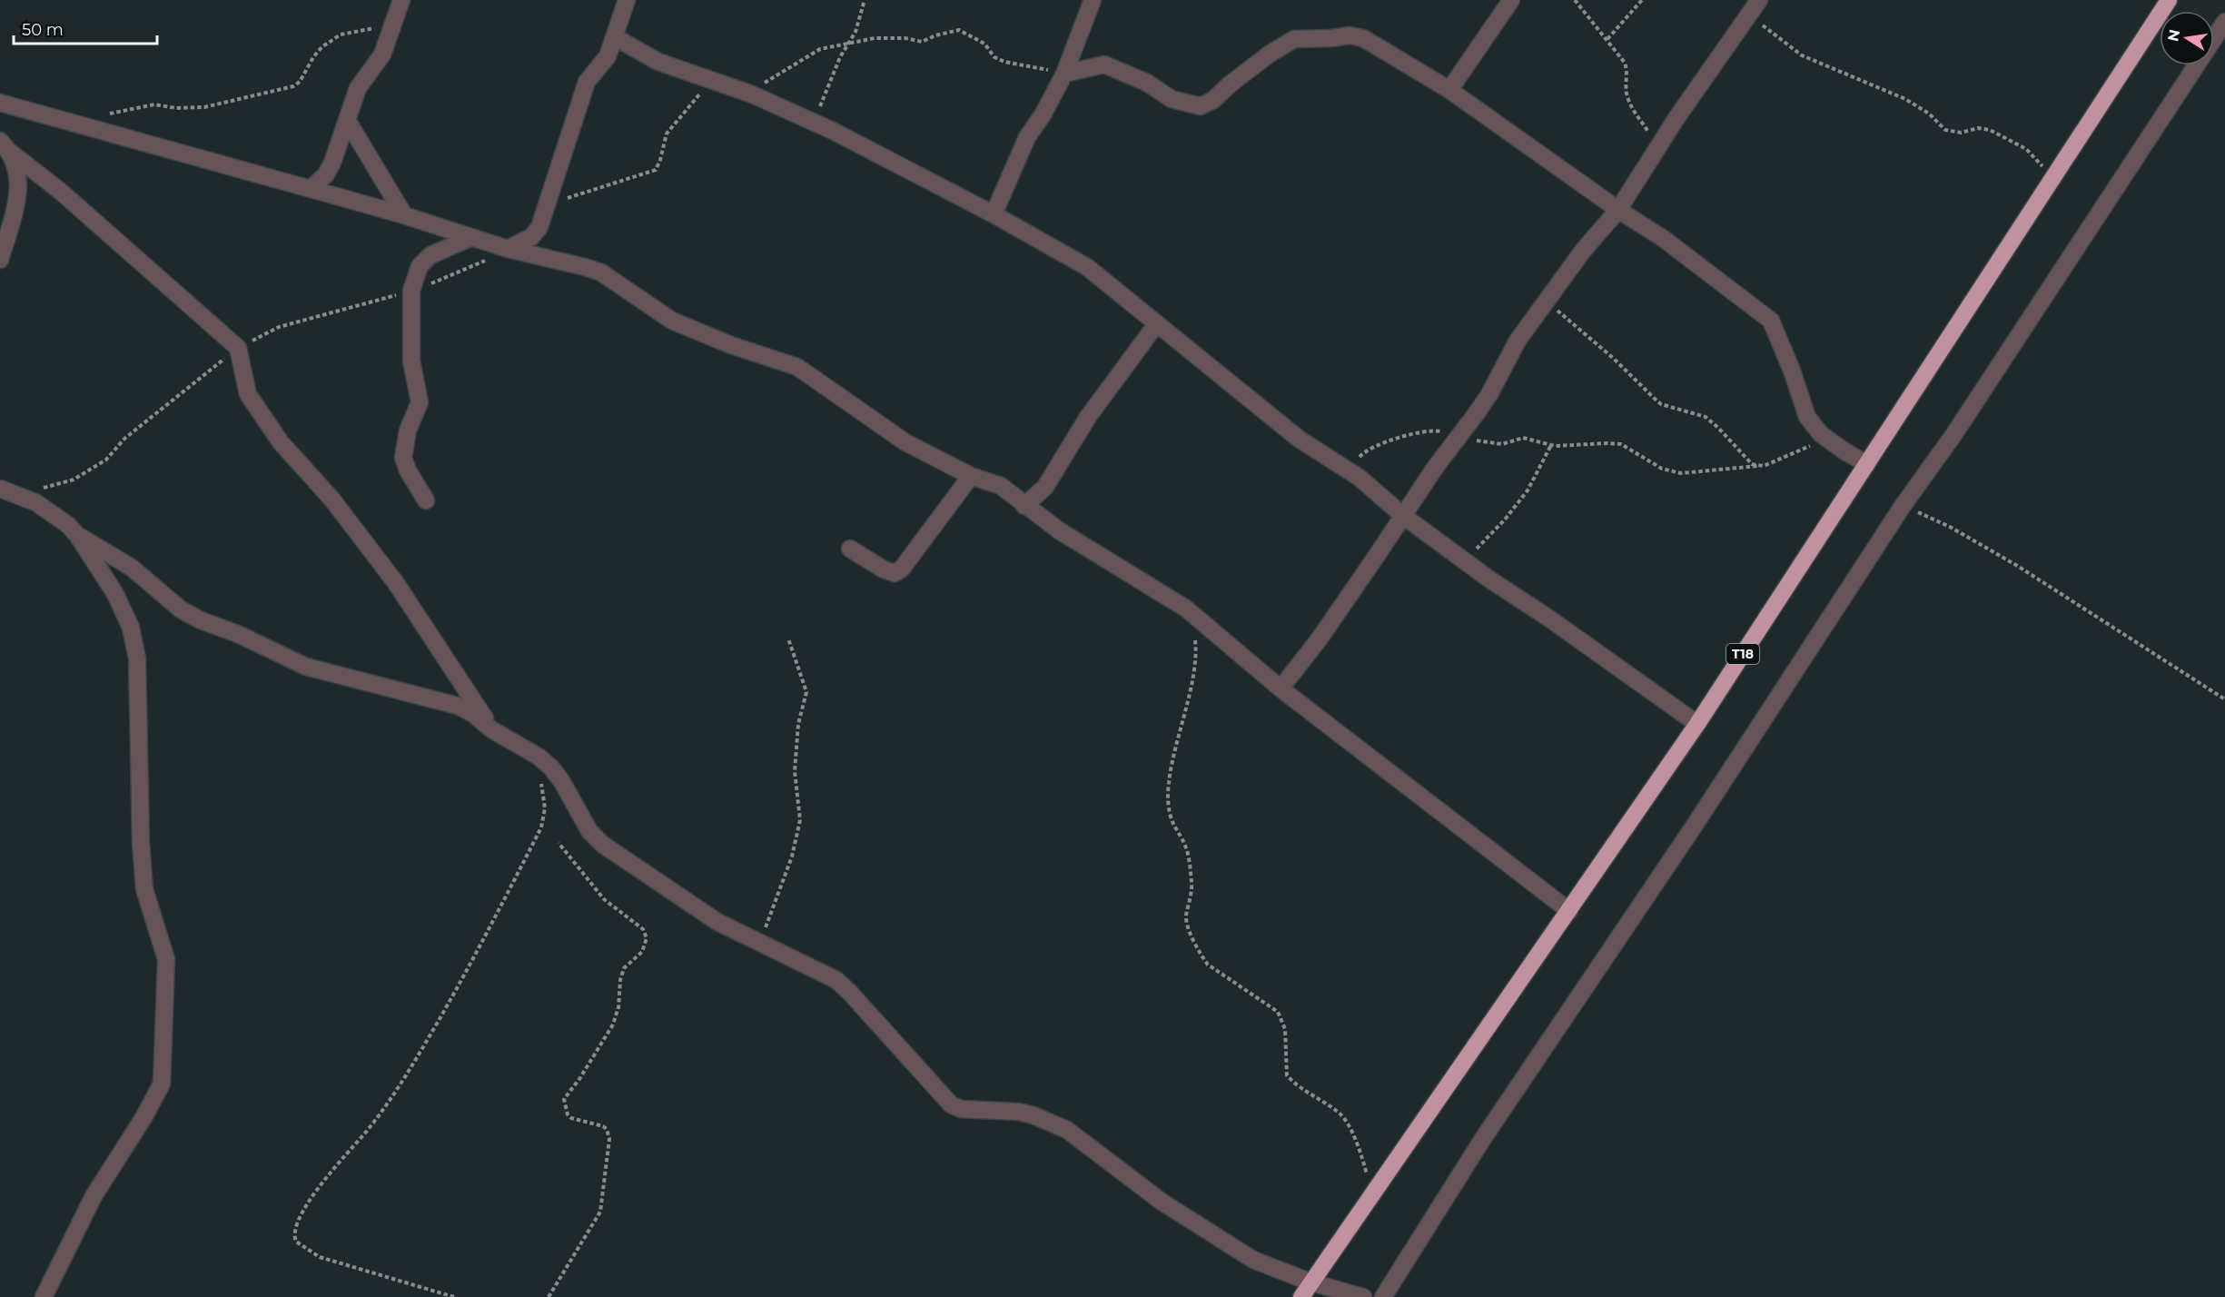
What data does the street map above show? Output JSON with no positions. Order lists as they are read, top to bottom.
{
  "streets": {
    "highway": ["T18"]
  },
  "scale_bar": "50 m",
  "north": "left"
}
